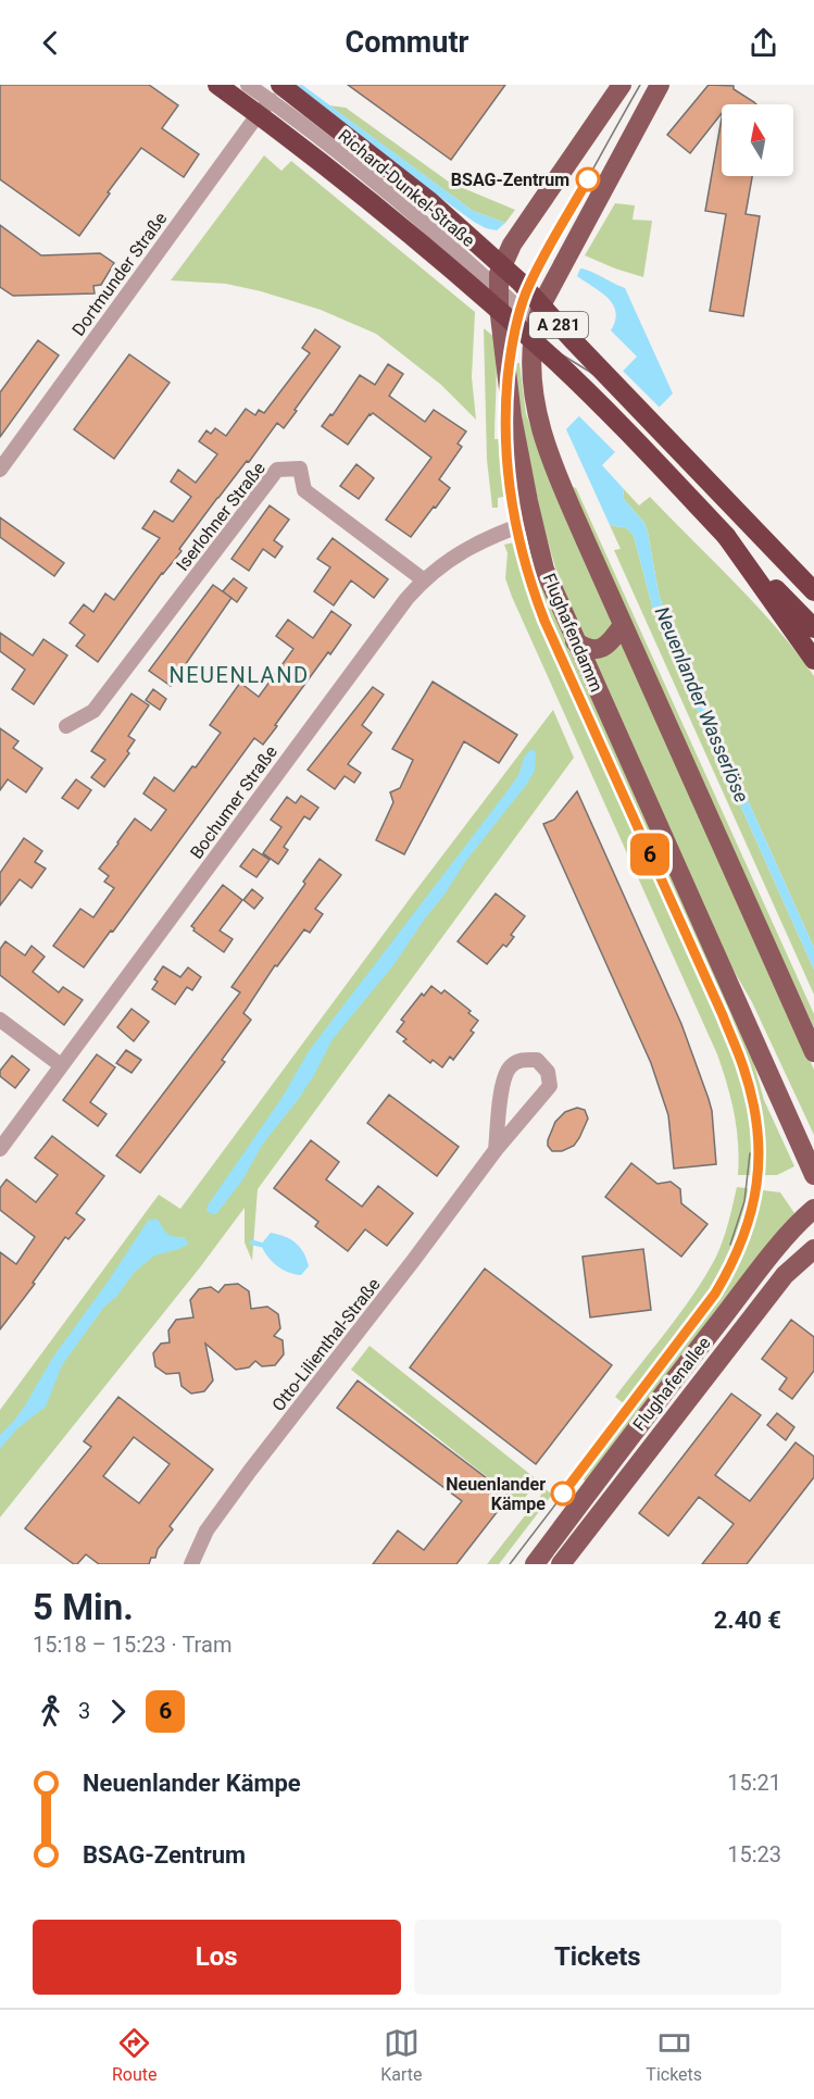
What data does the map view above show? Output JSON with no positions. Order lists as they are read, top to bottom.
{
  "streets": {
    "highway": ["A 281"],
    "main road": ["Flughafendamm", "Flughafenallee"],
    "street": [
      "Richard-Dunkel-Straße",
      "Dortmunder Straße",
      "Iserlohner Straße",
      "Bochumer Straße",
      "Otto-Lilienthal-Straße"
    ]
  },
  "crossings": [
    ["Richard-Dunkel-Straße", "Dortmunder Straße"],
    ["Richard-Dunkel-Straße", "A 281"],
    ["Richard-Dunkel-Straße", "Flughafendamm"],
    ["Dortmunder Straße", "A 281"],
    ["Iserlohner Straße", "Bochumer Straße"],
    ["Flughafendamm", "Bochumer Straße"]
  ],
  "districts": ["NEUENLAND"],
  "water": ["Neuenlander Wasserlöse"],
  "places": ["BSAG-Zentrum", "Neuenlander Kämpe"],
  "lines": ["tram line 6"],
  "north": "top",
  "page": {
    "header": "Commutr",
    "on_map": "6",
    "heading": ["5 Min.", "15:18 – 15:23 · Tram", "2.40 €"],
    "legs": ["3", "6"],
    "list": [
      {
        "name": "Neuenlander Kämpe",
        "value": "15:21"
      },
      {
        "name": "BSAG-Zentrum",
        "value": "15:23"
      }
    ],
    "buttons": ["Los", "Tickets"],
    "tabs": ["Route", "Karte", "Tickets"]
  }
}
